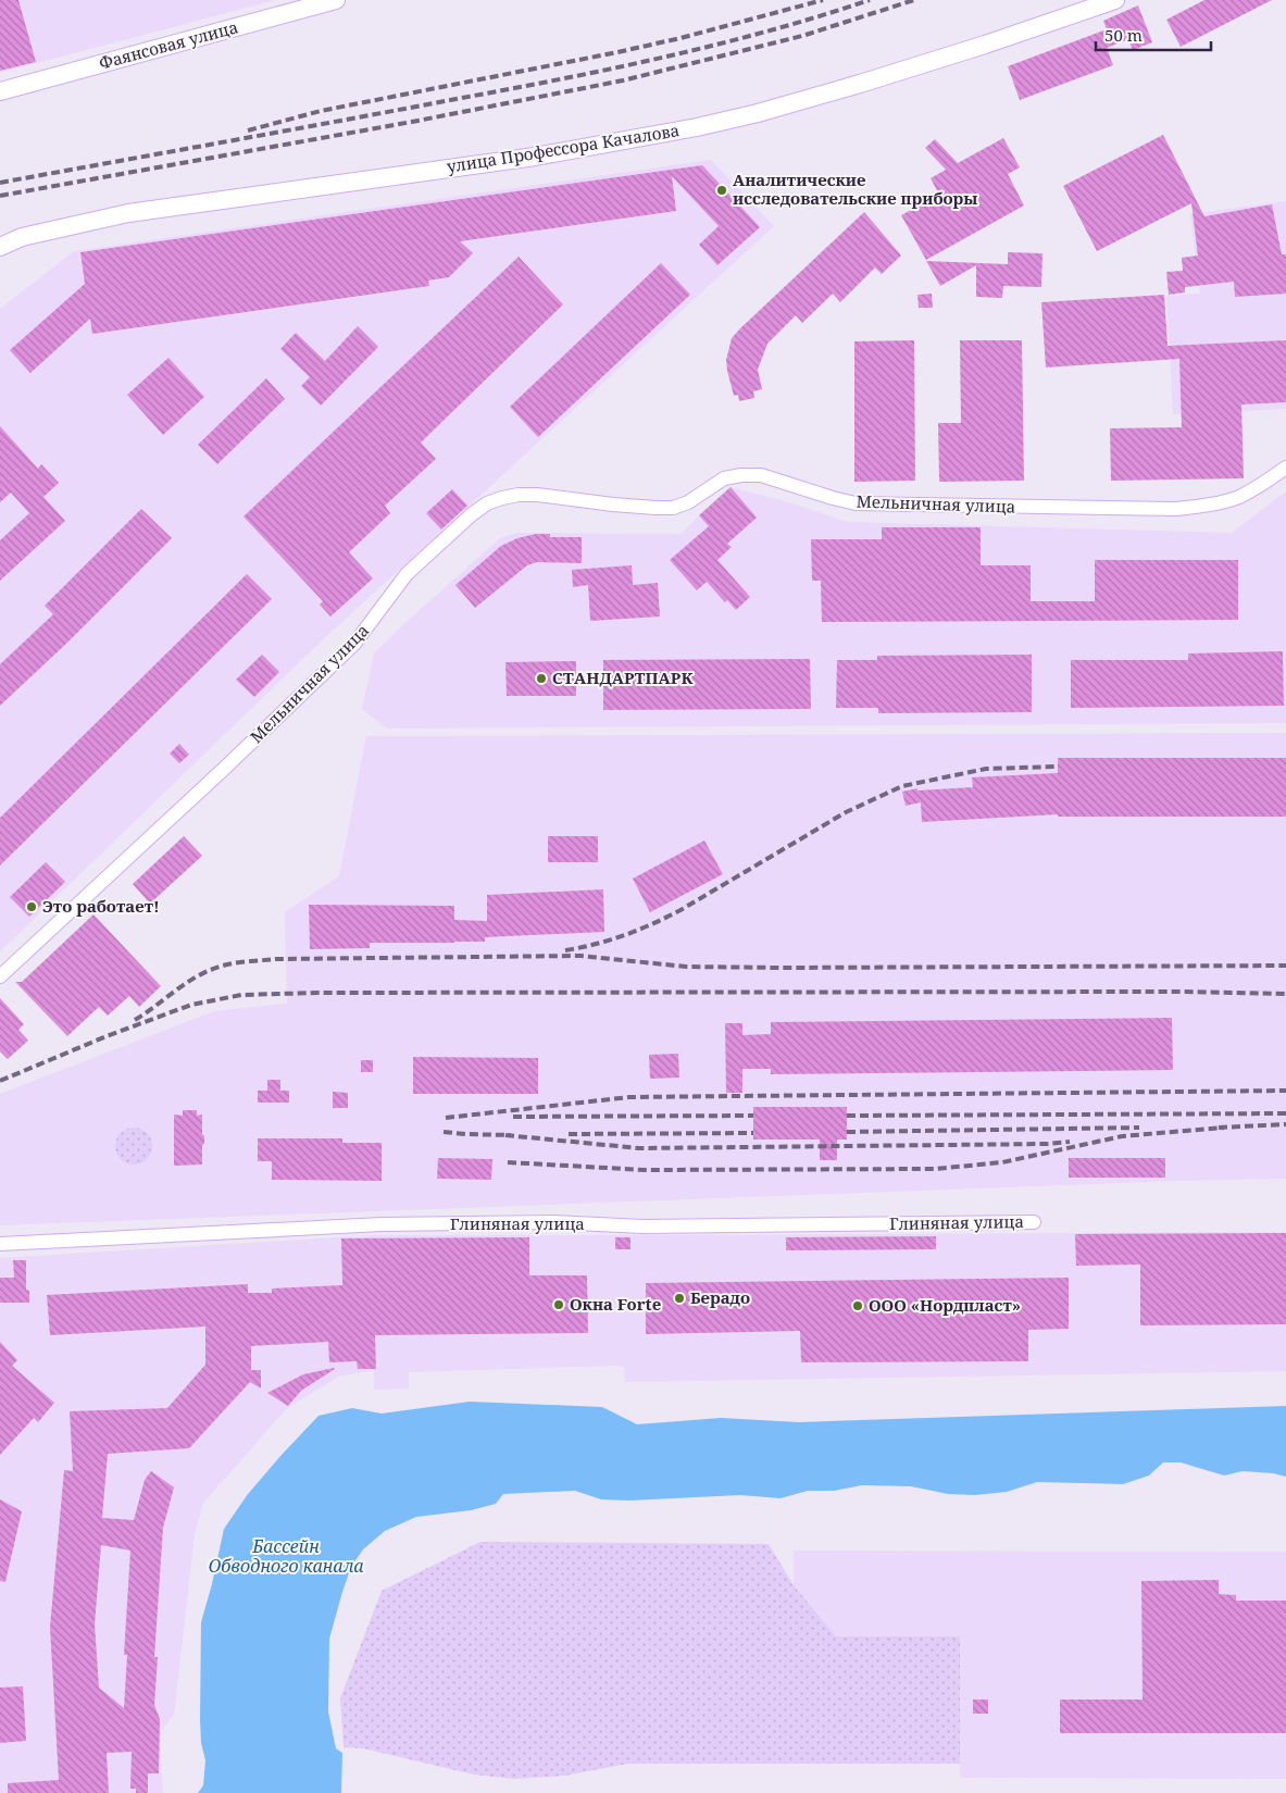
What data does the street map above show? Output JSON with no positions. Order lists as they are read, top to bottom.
{
  "streets": {
    "street": [
      "Фаянсовая улица",
      "улица Профессора Качалова",
      "Мельничная улица",
      "Глиняная улица"
    ]
  },
  "water": ["Бассейн Обводного канала"],
  "places": [
    "Аналитические исследовательские приборы",
    "СТАНДАРТПАРК",
    "Это работает!",
    "Берадо",
    "Окна Forte",
    "ООО «Нордпласт»"
  ],
  "scale_bar": "50 m"
}
